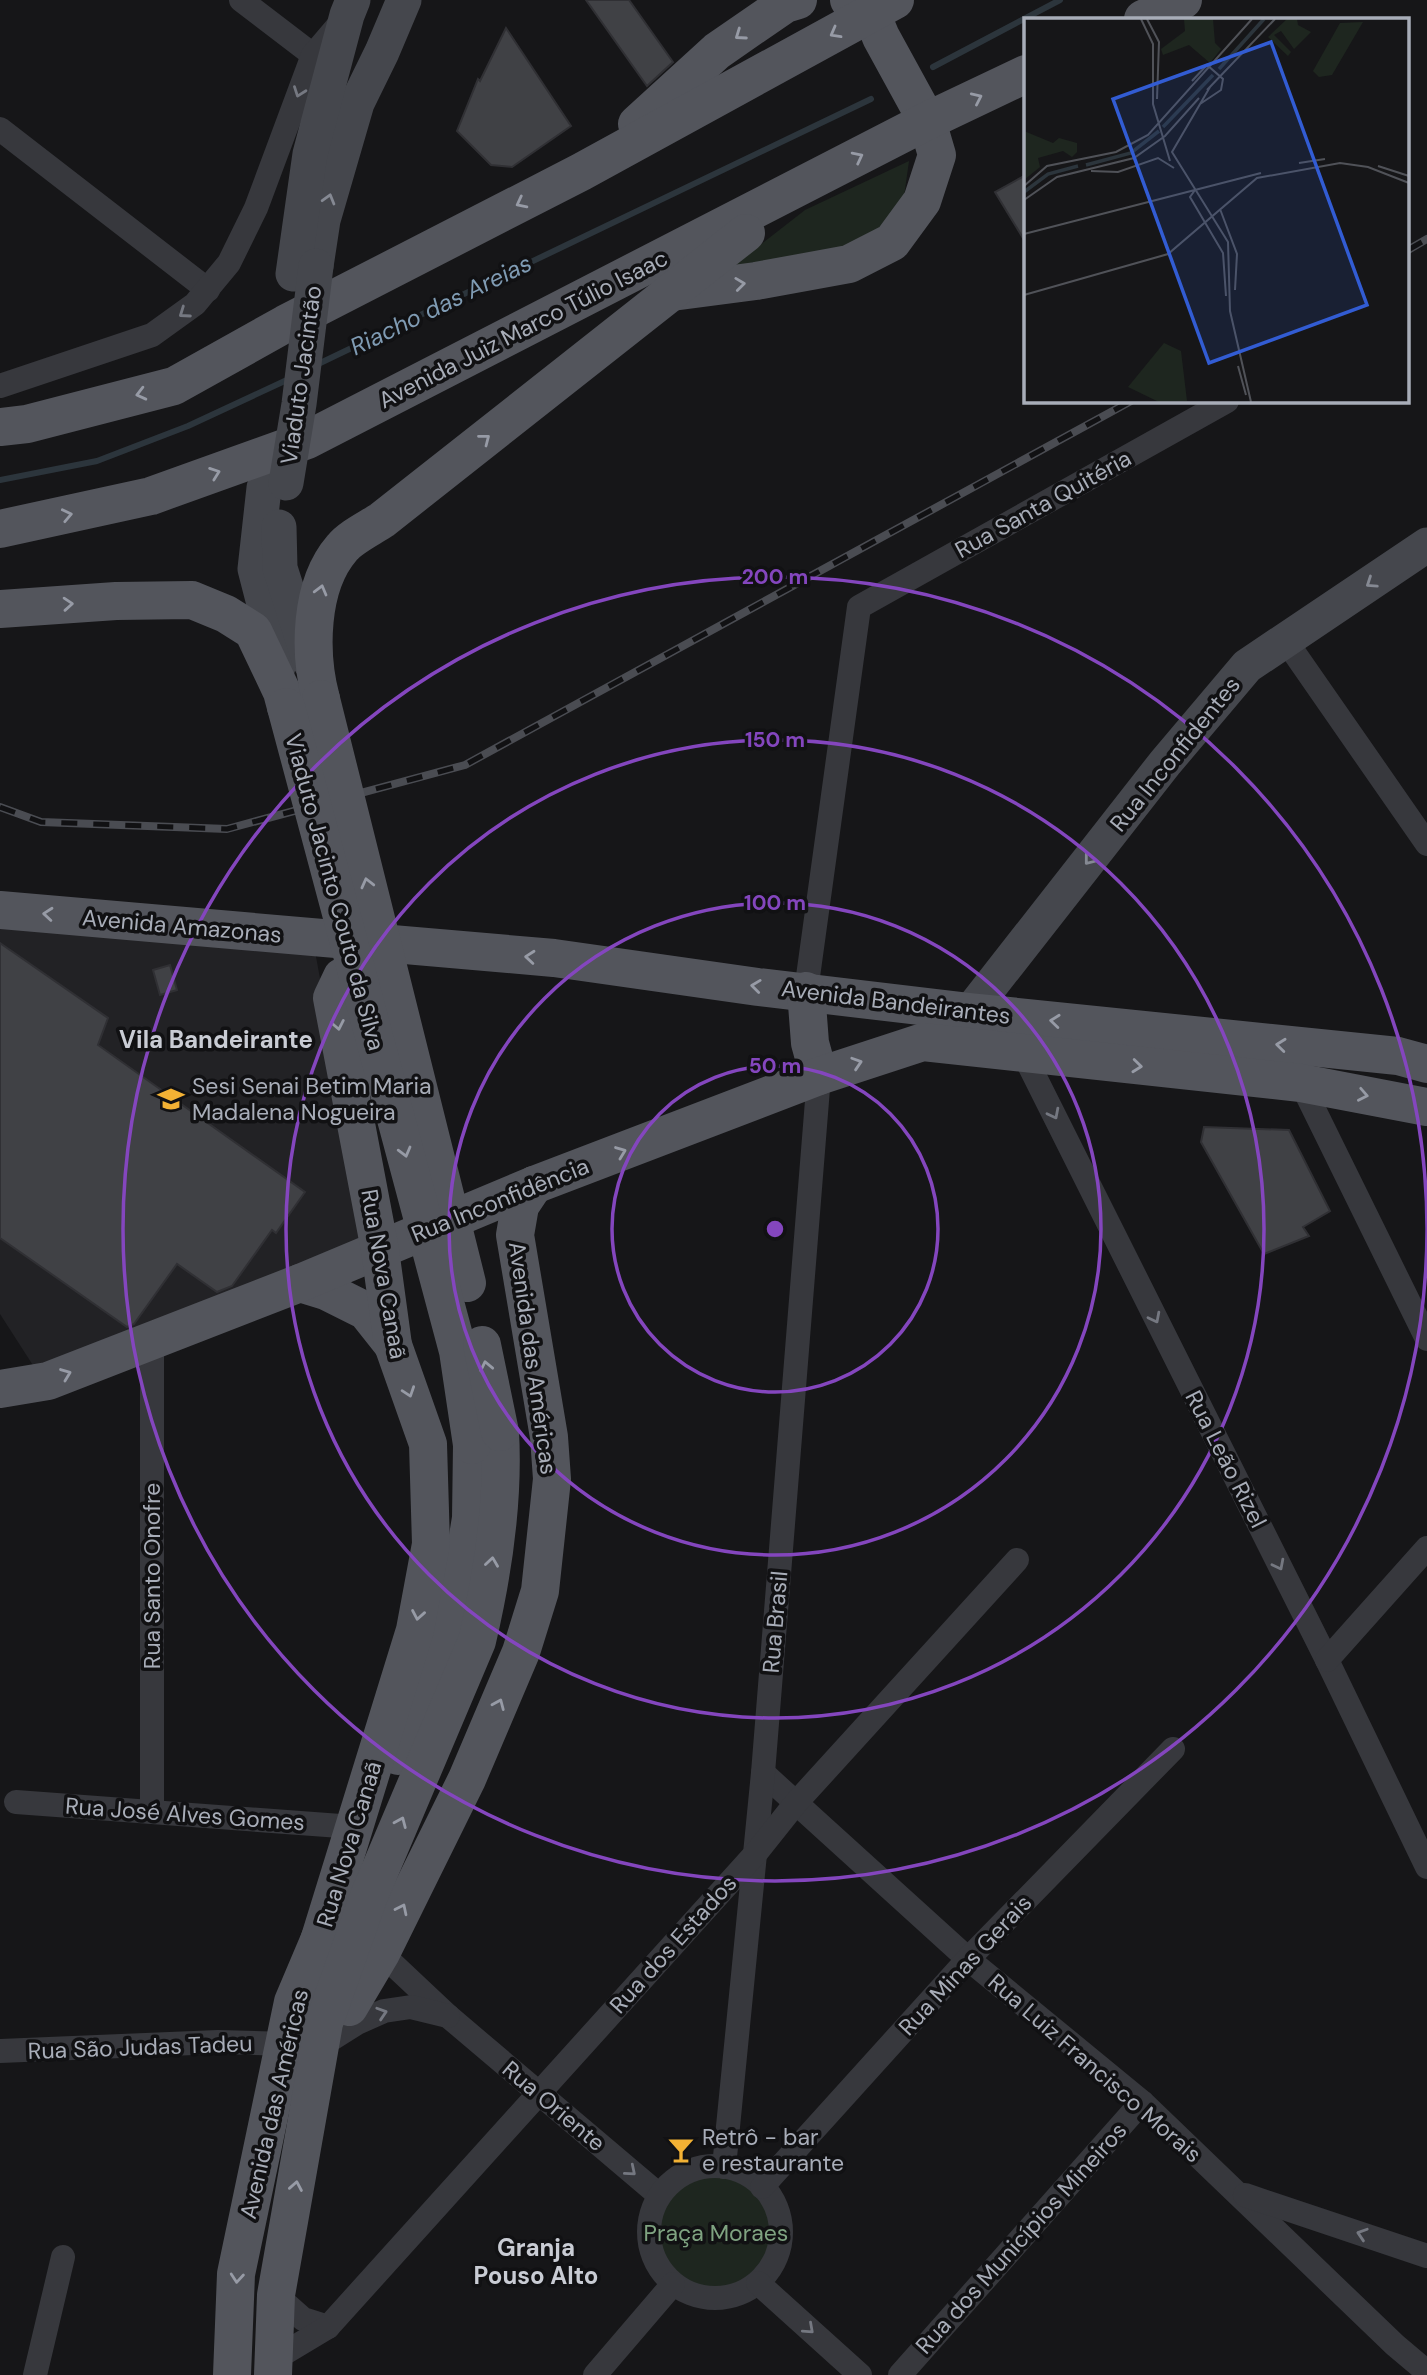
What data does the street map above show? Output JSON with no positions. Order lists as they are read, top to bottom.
{
  "streets": {
    "main road": [
      "Avenida Juiz Marco Túlio Isaac",
      "Viaduto Jacintão",
      "Rua Inconfidentes",
      "Viaduto Jacinto Couto da Silva",
      "Avenida Amazonas",
      "Avenida Bandeirantes",
      "Rua Inconfidência",
      "Rua Nova Canaã",
      "Avenida das Américas"
    ],
    "street": [
      "Rua Santa Quitéria",
      "Rua Leão Rizel",
      "Rua Santo Onofre",
      "Rua Brasil",
      "Rua José Alves Gomes",
      "Rua dos Estados",
      "Rua Minas Gerais",
      "Rua São Judas Tadeu",
      "Rua Luiz Francisco Morais",
      "Rua Oriente",
      "Rua dos Municípios Mineiros"
    ]
  },
  "crossings": [
    ["Viaduto Jacintão", "Viaduto Jacinto Couto da Silva"],
    ["Rua Santa Quitéria", "Avenida Bandeirantes"],
    ["Rua Inconfidentes", "Avenida Bandeirantes"],
    ["Viaduto Jacinto Couto da Silva", "Avenida das Américas"],
    ["Avenida Amazonas", "Avenida Bandeirantes"],
    ["Avenida Bandeirantes", "Rua Inconfidência"],
    ["Avenida Bandeirantes", "Rua Nova Canaã"],
    ["Avenida Bandeirantes", "Rua Leão Rizel"],
    ["Rua Inconfidência", "Rua Nova Canaã"],
    ["Rua Inconfidência", "Avenida das Américas"],
    ["Rua Inconfidência", "Rua Santo Onofre"],
    ["Rua Inconfidência", "Rua Brasil"],
    ["Rua Nova Canaã", "Avenida das Américas"],
    ["Rua Nova Canaã", "Rua José Alves Gomes"],
    ["Avenida das Américas", "Rua dos Estados"],
    ["Avenida das Américas", "Rua São Judas Tadeu"],
    ["Avenida das Américas", "Rua Oriente"],
    ["Rua Santo Onofre", "Rua José Alves Gomes"],
    ["Rua Brasil", "Rua dos Estados"],
    ["Rua Brasil", "Rua Minas Gerais"],
    ["Rua Brasil", "Rua Luiz Francisco Morais"],
    ["Rua Brasil", "Rua Oriente"],
    ["Rua dos Estados", "Rua Luiz Francisco Morais"],
    ["Rua dos Estados", "Rua Oriente"],
    ["Rua Minas Gerais", "Rua Luiz Francisco Morais"],
    ["Rua Minas Gerais", "Rua Oriente"],
    ["Rua São Judas Tadeu", "Rua Oriente"],
    ["Rua Luiz Francisco Morais", "Rua dos Municípios Mineiros"]
  ],
  "one_way": [
    "Rua Inconfidentes",
    "Rua Inconfidência",
    "Rua Nova Canaã",
    "Rua Leão Rizel"
  ],
  "districts": ["Vila Bandeirante", "Granja Pouso Alto"],
  "water": ["Riacho das Areias"],
  "parks": ["Praça Moraes"],
  "places": {
    "school or university": ["Sesi Senai Betim Maria Madalena Nogueira"],
    "bar": ["Retrô - bar e restaurante"]
  },
  "rings": [
    "200 m",
    "150 m",
    "100 m",
    "50 m"
  ]
}
